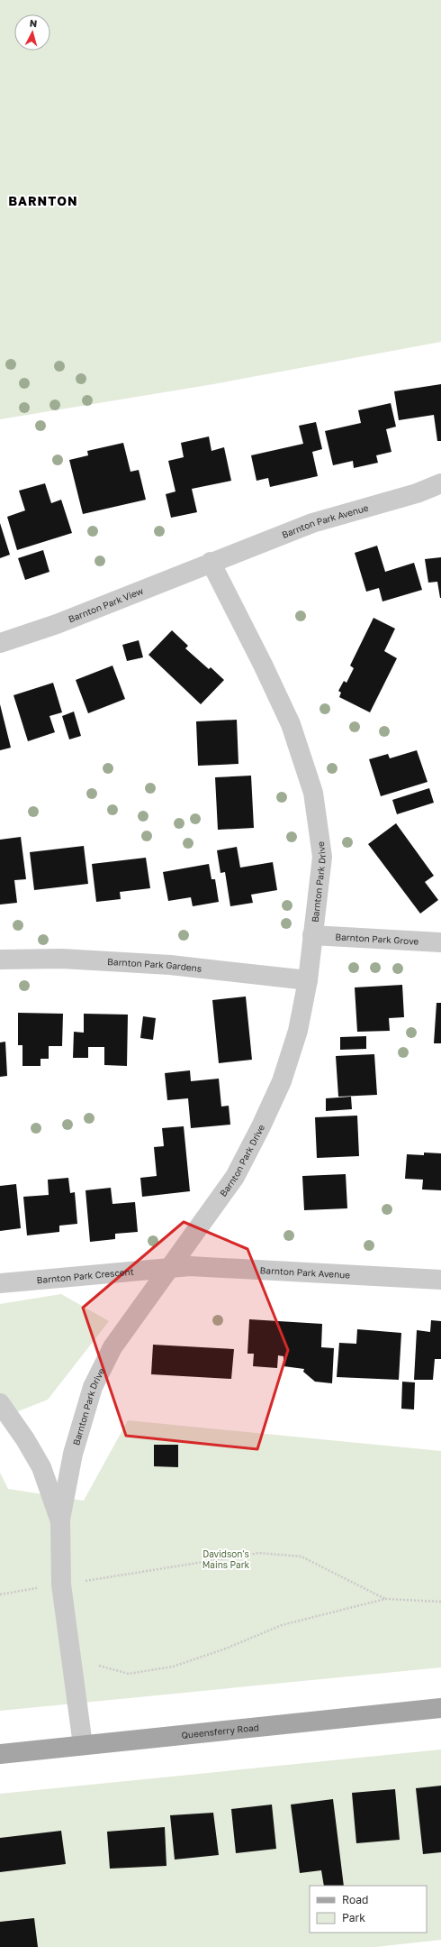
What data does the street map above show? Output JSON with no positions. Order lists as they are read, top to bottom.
{
  "streets": {
    "main road": ["Queensferry Road"],
    "street": [
      "Barnton Park Avenue",
      "Barnton Park View",
      "Barnton Park Drive",
      "Barnton Park Grove",
      "Barnton Park Gardens",
      "Barnton Park Crescent"
    ]
  },
  "crossings": [
    ["Barnton Park Avenue", "Barnton Park View"],
    ["Barnton Park Avenue", "Barnton Park Drive"],
    ["Barnton Park Avenue", "Barnton Park Crescent"],
    ["Barnton Park View", "Barnton Park Drive"],
    ["Barnton Park Drive", "Barnton Park Grove"],
    ["Barnton Park Drive", "Barnton Park Gardens"],
    ["Barnton Park Drive", "Barnton Park Crescent"],
    ["Barnton Park Drive", "Queensferry Road"]
  ],
  "districts": ["BARNTON"],
  "parks": ["Davidson's Mains Park"],
  "legend": ["Road", "Park"],
  "north": "top"
}
